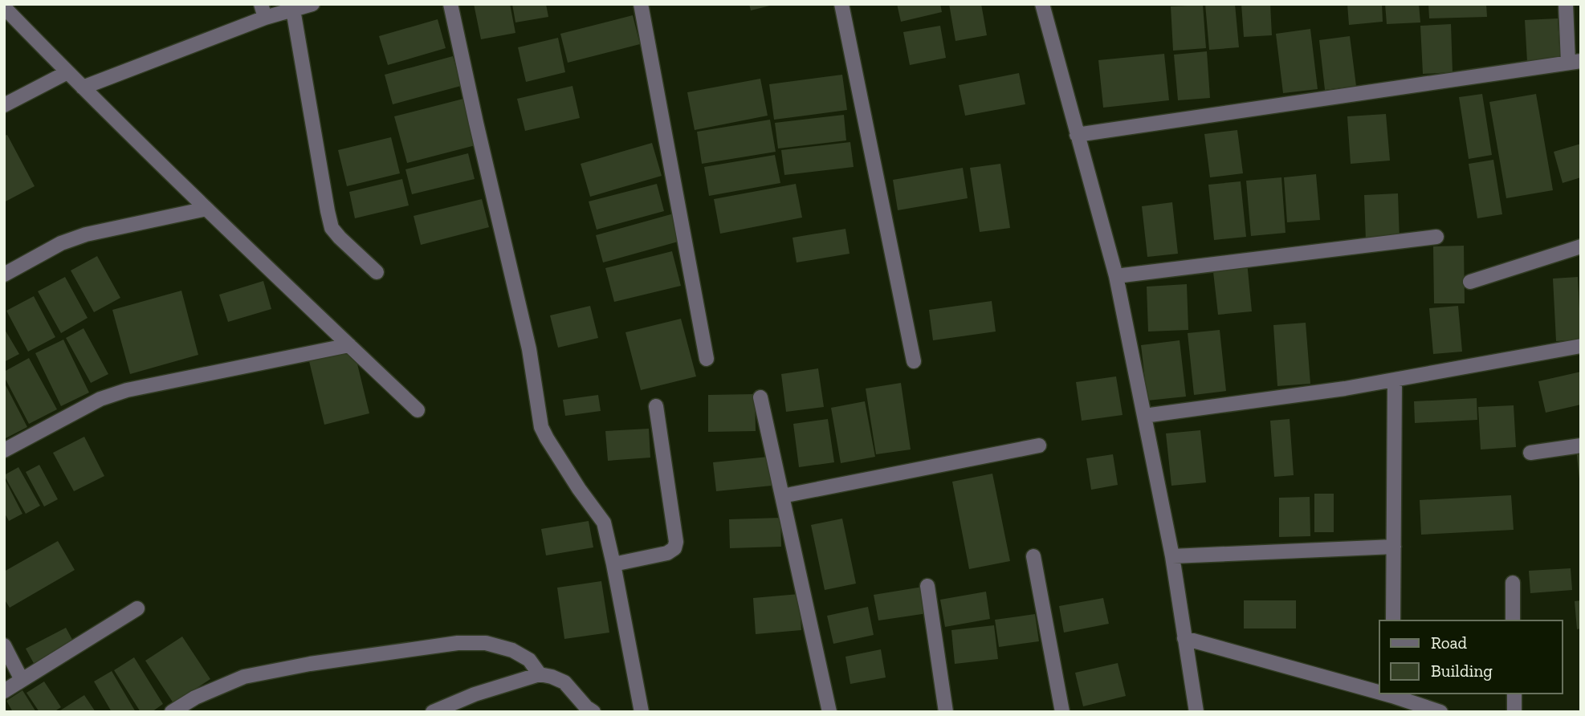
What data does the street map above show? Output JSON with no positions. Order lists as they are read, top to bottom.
{
  "legend": ["Road", "Building"]
}
